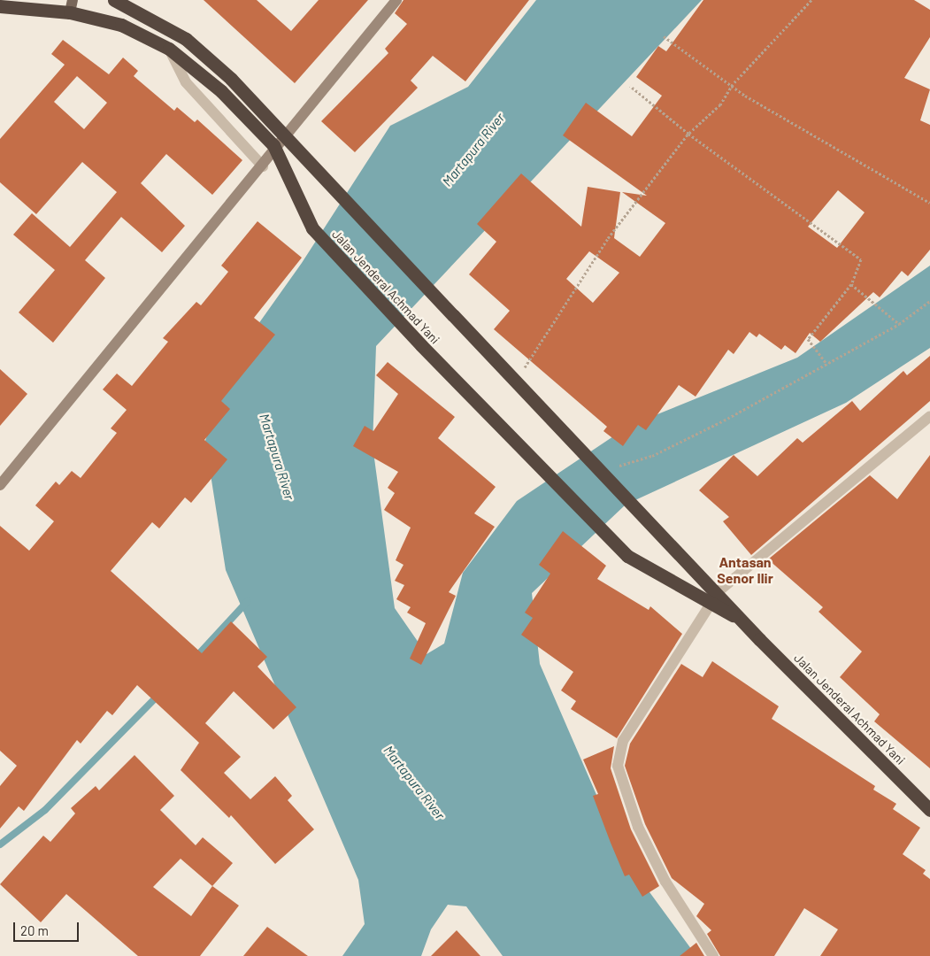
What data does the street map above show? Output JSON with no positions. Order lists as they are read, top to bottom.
{
  "streets": {
    "highway": ["Jalan Jenderal Achmad Yani"]
  },
  "districts": ["Antasan Senor Ilir"],
  "water": ["Martapura River"],
  "scale_bar": "20 m"
}
